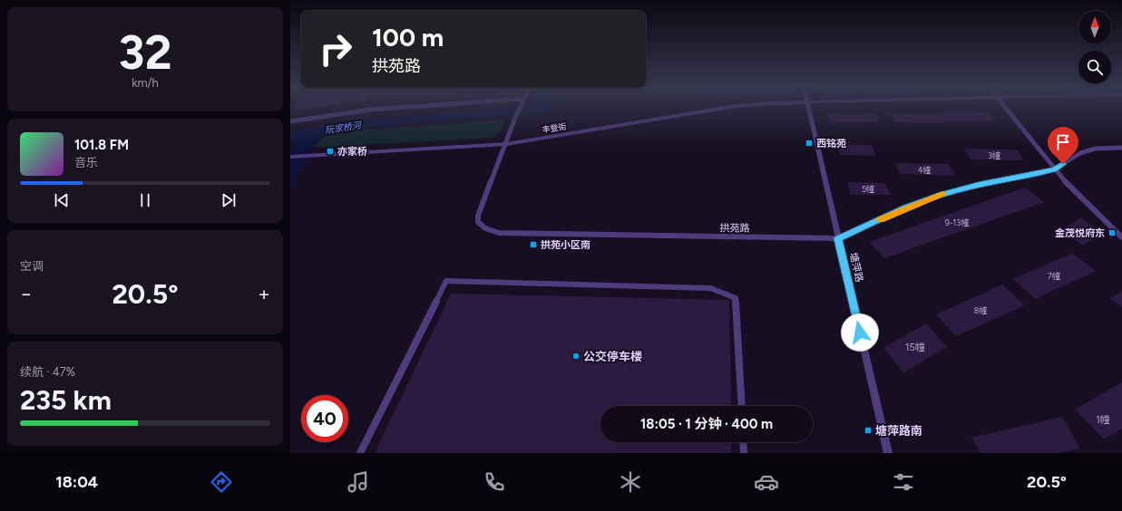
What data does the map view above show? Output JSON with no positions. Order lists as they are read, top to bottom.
{
  "streets": {
    "street": ["丰登街", "拱苑路", "塘萍路"]
  },
  "crossings": [
    ["丰登街", "拱苑路"],
    ["拱苑路", "塘萍路"]
  ],
  "water": ["阮家桥河"],
  "places": {
    "transit": [
      "西铭苑",
      "亦家桥",
      "金茂悦府东",
      "拱苑小区南",
      "塘萍路南"
    ],
    "other": ["公交停车楼"]
  },
  "house_numbers": [
    "3幢",
    "4幢",
    "5幢",
    "9-13幢",
    "7幢",
    "8幢",
    "15幢",
    "1幢"
  ],
  "north": "top",
  "page": {
    "tile": [
      ["32", "km/h"],
      "空调",
      ["续航 · 47%", "235 km"]
    ],
    "turn": ["100 m", "拱苑路"],
    "song": ["101.8 FM", "音乐"],
    "heat": ["−", "20.5°", "+"],
    "limit": "40",
    "trip": "18:05 · 1 分钟 · 400 m",
    "tabs": ["18:04", "20.5°"]
  }
}
